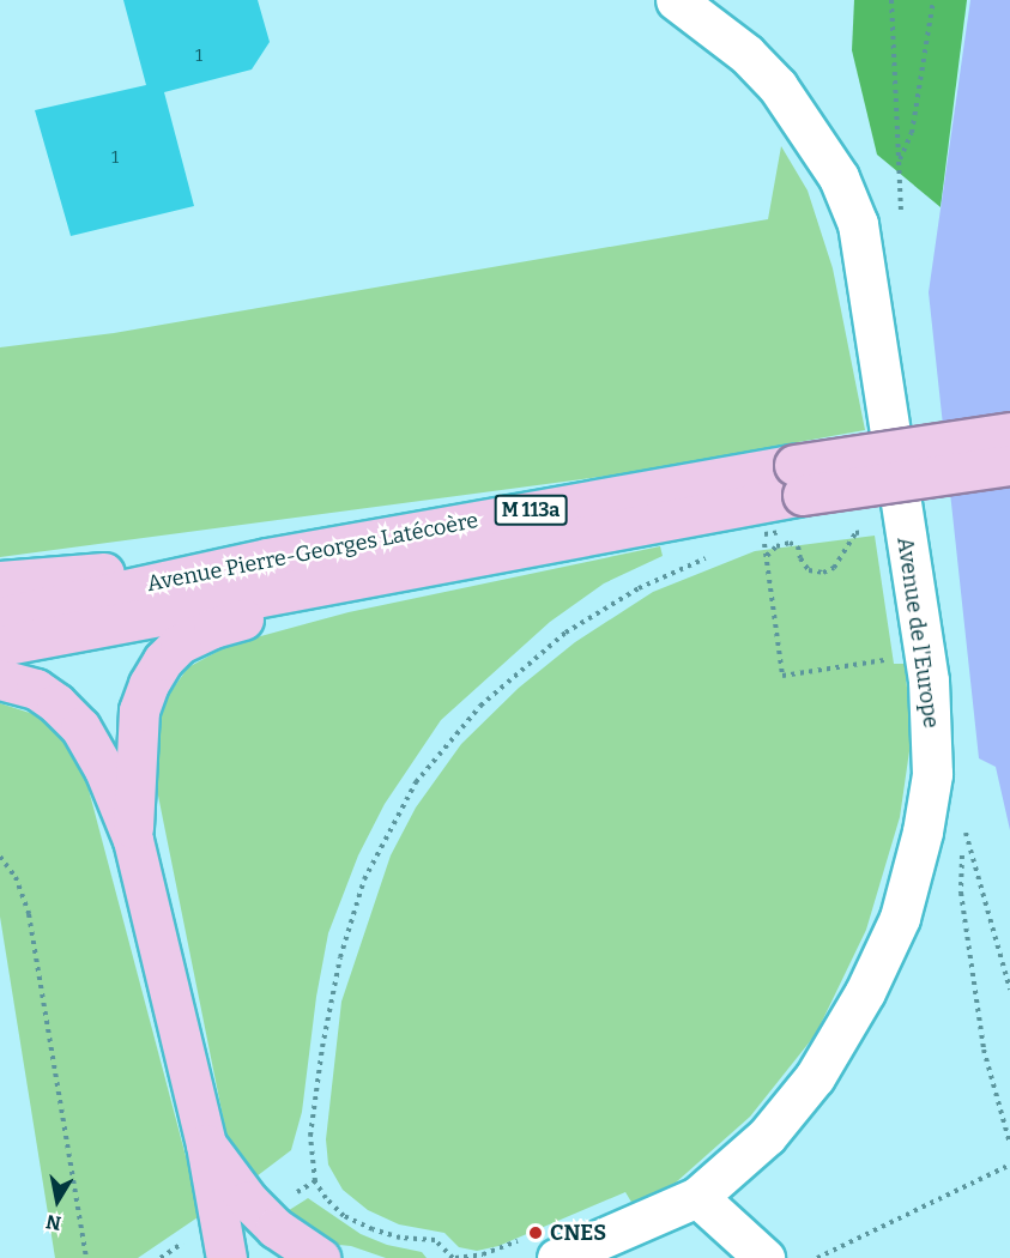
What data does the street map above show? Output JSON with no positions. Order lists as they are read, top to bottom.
{
  "streets": {
    "main road": ["M 113a", "Avenue Pierre-Georges Latécoère"],
    "street": ["Avenue de l'Europe"]
  },
  "places": ["CNES"],
  "house_numbers": ["1", "1"],
  "north": "bottom"
}
